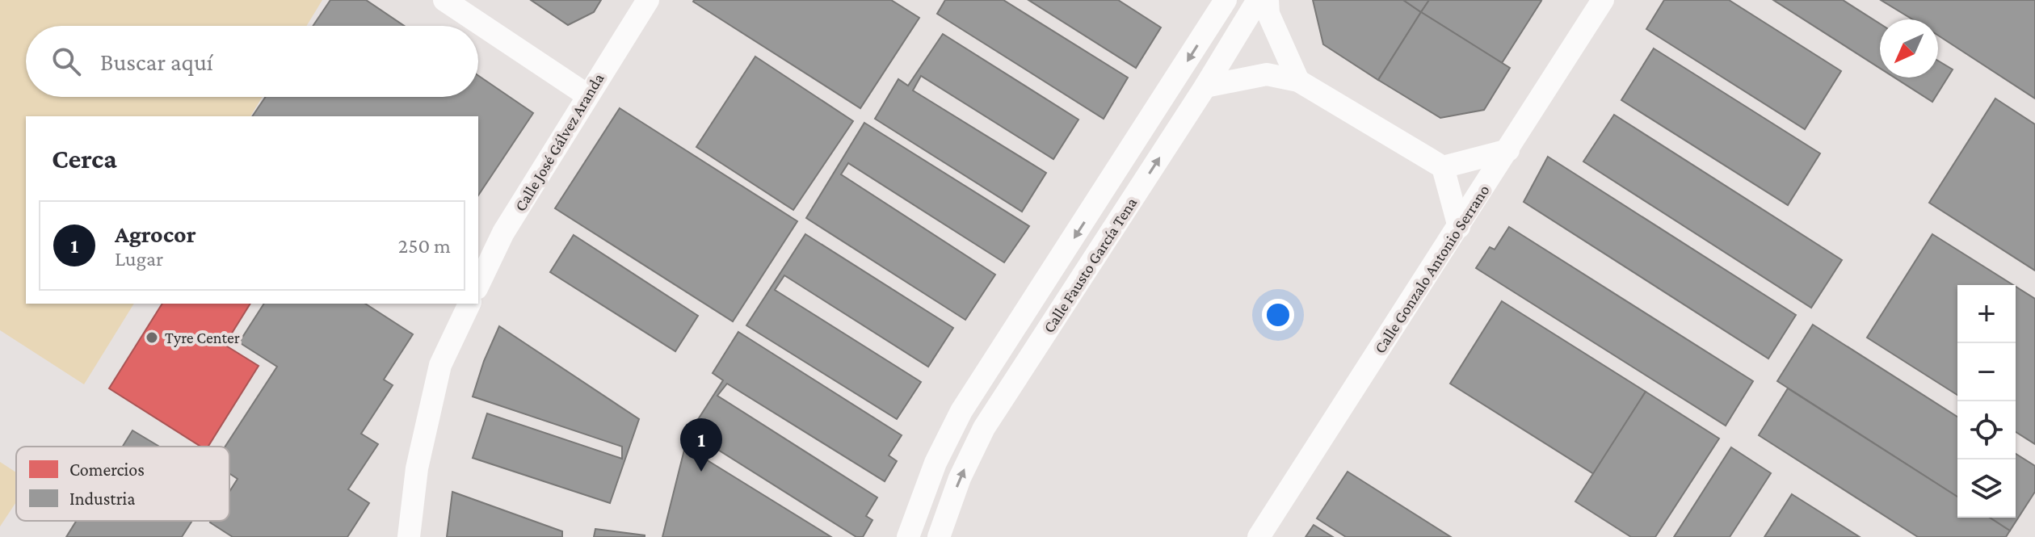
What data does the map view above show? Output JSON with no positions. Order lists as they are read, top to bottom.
{
  "streets": {
    "street": ["Calle José Gálvez Aranda", "Calle Fausto García Tena", "Calle Gonzalo Antonio Serrano"]
  },
  "places": ["Tyre Center"],
  "legend": ["Comercios", "Industria"],
  "north": "bottom left",
  "page": {
    "search": "Buscar aquí",
    "heading": "Cerca",
    "list": [
      {
        "mark": "1",
        "name": "Agrocor",
        "note": "Lugar",
        "value": "250 m"
      }
    ],
    "map_buttons": ["+", "−"],
    "pins": "1"
  }
}
